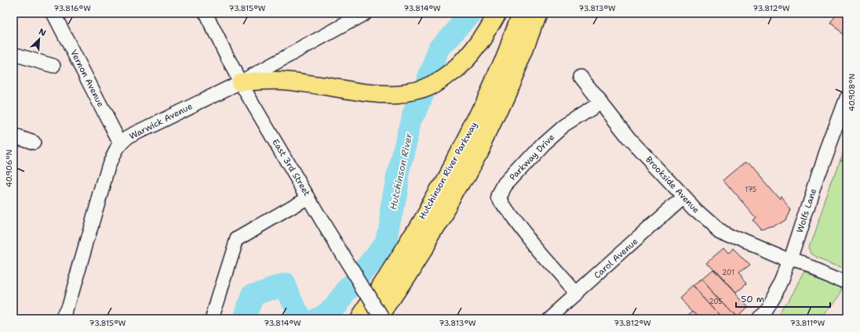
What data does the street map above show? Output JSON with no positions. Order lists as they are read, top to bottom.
{
  "streets": {
    "highway": ["Hutchinson River Parkway"],
    "street": [
      "Vernon Avenue",
      "Warwick Avenue",
      "Parkway Drive",
      "East 3rd Street",
      "Brookside Avenue",
      "Wolfs Lane",
      "Carol Avenue"
    ]
  },
  "crossings": [
    ["Vernon Avenue", "Warwick Avenue"],
    ["Warwick Avenue", "East 3rd Street"],
    ["Parkway Drive", "Brookside Avenue"],
    ["Parkway Drive", "Carol Avenue"],
    ["Brookside Avenue", "Wolfs Lane"],
    ["Brookside Avenue", "Carol Avenue"]
  ],
  "water": ["Hutchinson River"],
  "house_numbers": ["175", "201", "205"],
  "scale_bar": "50 m",
  "north": "top right",
  "coordinates": [
    "73.816°W",
    "73.815°W",
    "73.814°W",
    "73.813°W",
    "73.812°W",
    "40.908°N",
    "40.906°N",
    "73.811°W"
  ]
}
